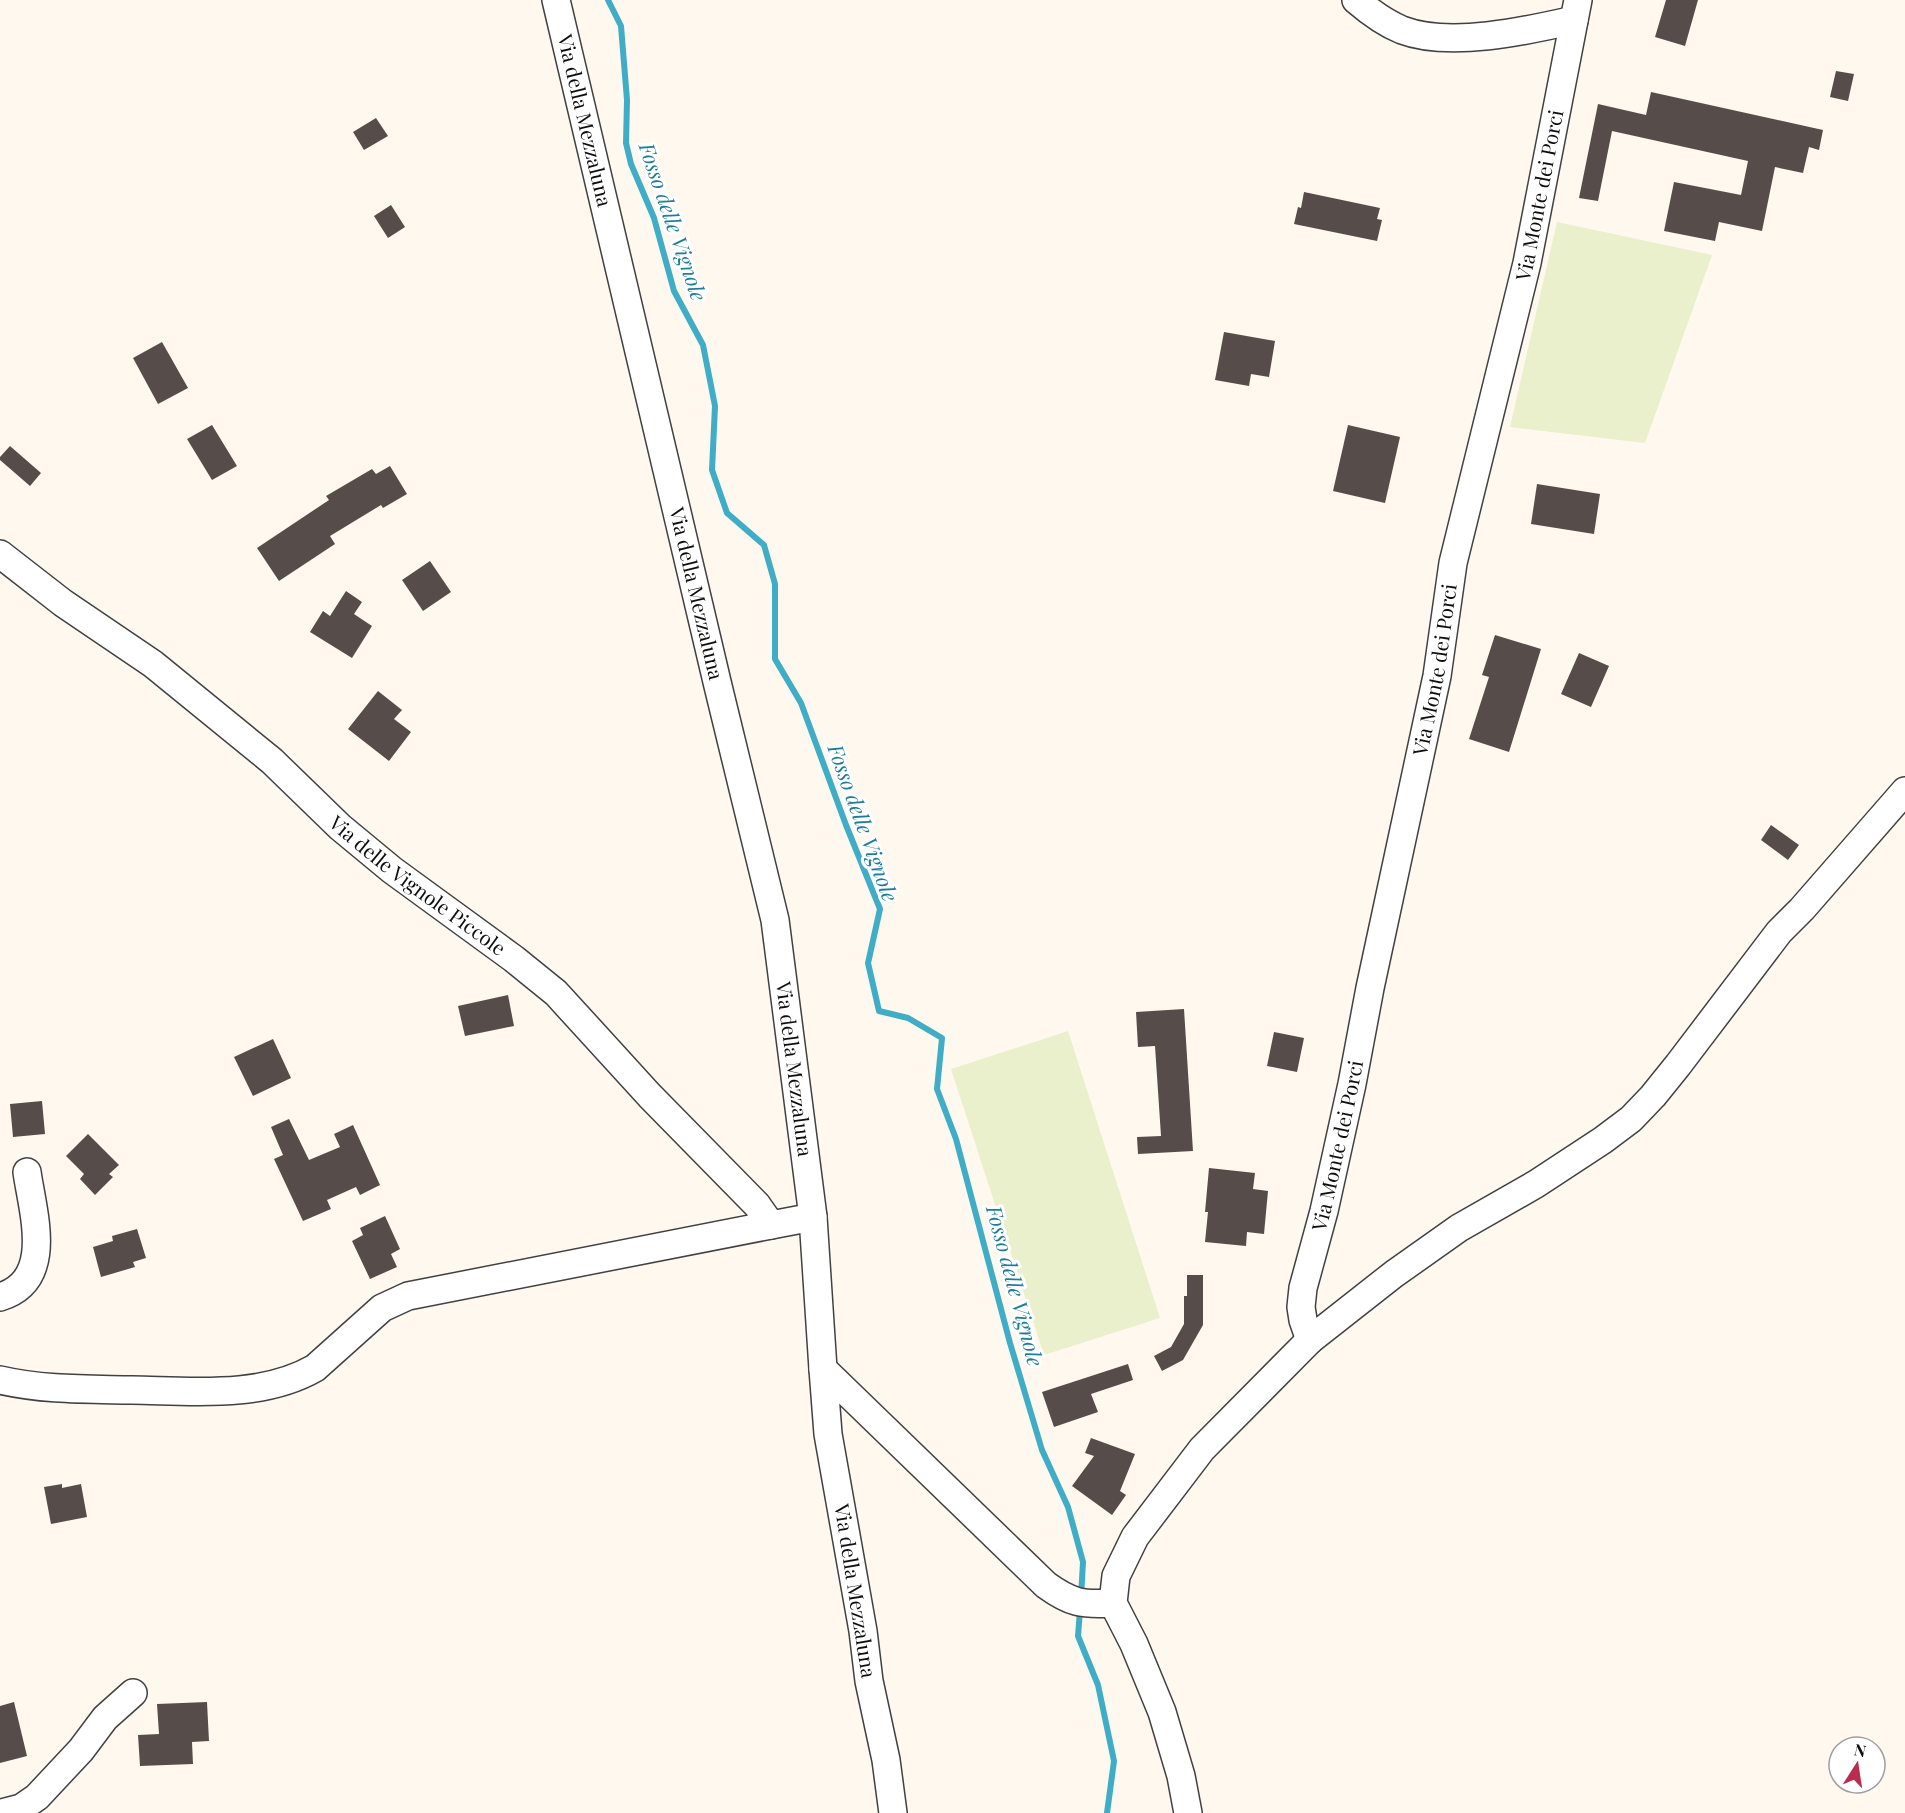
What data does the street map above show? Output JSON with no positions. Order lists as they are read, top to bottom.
{
  "streets": {
    "street": ["Via della Mezzaluna", "Via Monte dei Porci", "Via delle Vignole Piccole"]
  },
  "water": ["Fosso delle Vignole"],
  "north": "top"
}
